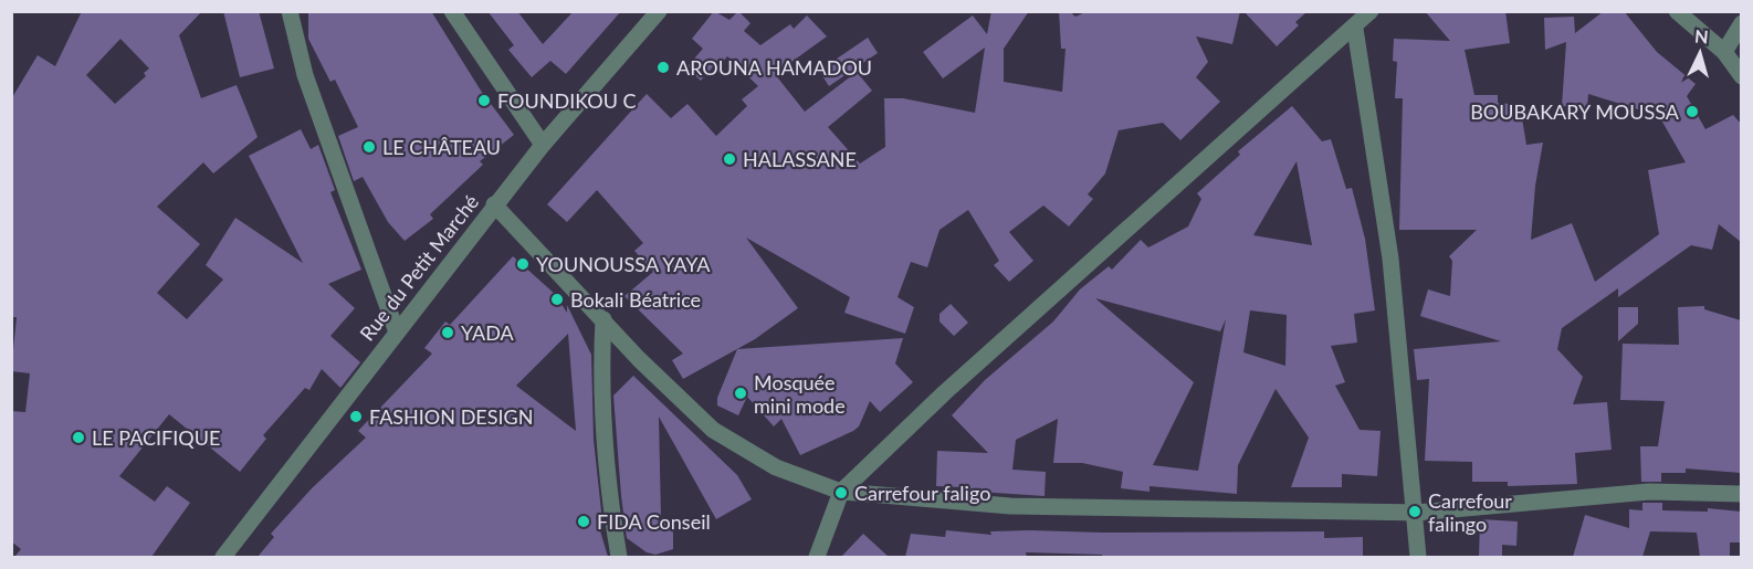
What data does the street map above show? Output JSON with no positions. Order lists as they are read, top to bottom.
{
  "streets": {
    "street": ["Rue du Petit Marché"]
  },
  "places": [
    "AROUNA HAMADOU",
    "FOUNDIKOU C",
    "BOUBAKARY MOUSSA",
    "LE CHÂTEAU",
    "HALASSANE",
    "YOUNOUSSA YAYA",
    "Bokali Béatrice",
    "YADA",
    "Mosquée mini mode",
    "FASHION DESIGN",
    "LE PACIFIQUE",
    "Carrefour faligo",
    "Carrefour falingo",
    "FIDA Conseil"
  ],
  "north": "top"
}
